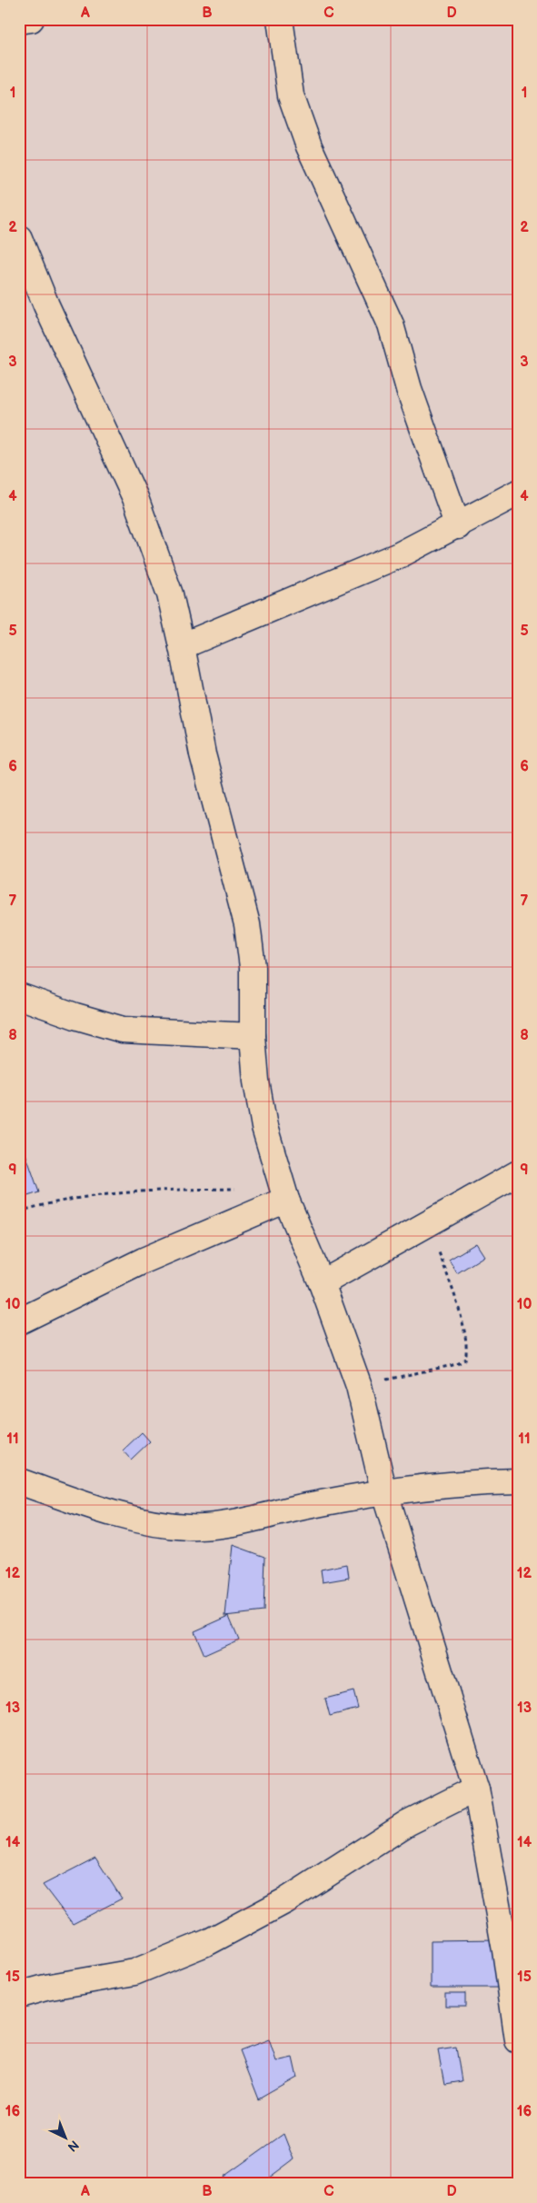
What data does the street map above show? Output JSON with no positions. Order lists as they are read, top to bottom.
{
  "north": "bottom right",
  "grid": {
    "columns": [
      "A",
      "B",
      "C",
      "D"
    ],
    "rows": [
      "1",
      "2",
      "3",
      "4",
      "5",
      "6",
      "7",
      "8",
      "9",
      "10",
      "11",
      "12",
      "13",
      "14",
      "15",
      "16"
    ]
  }
}
